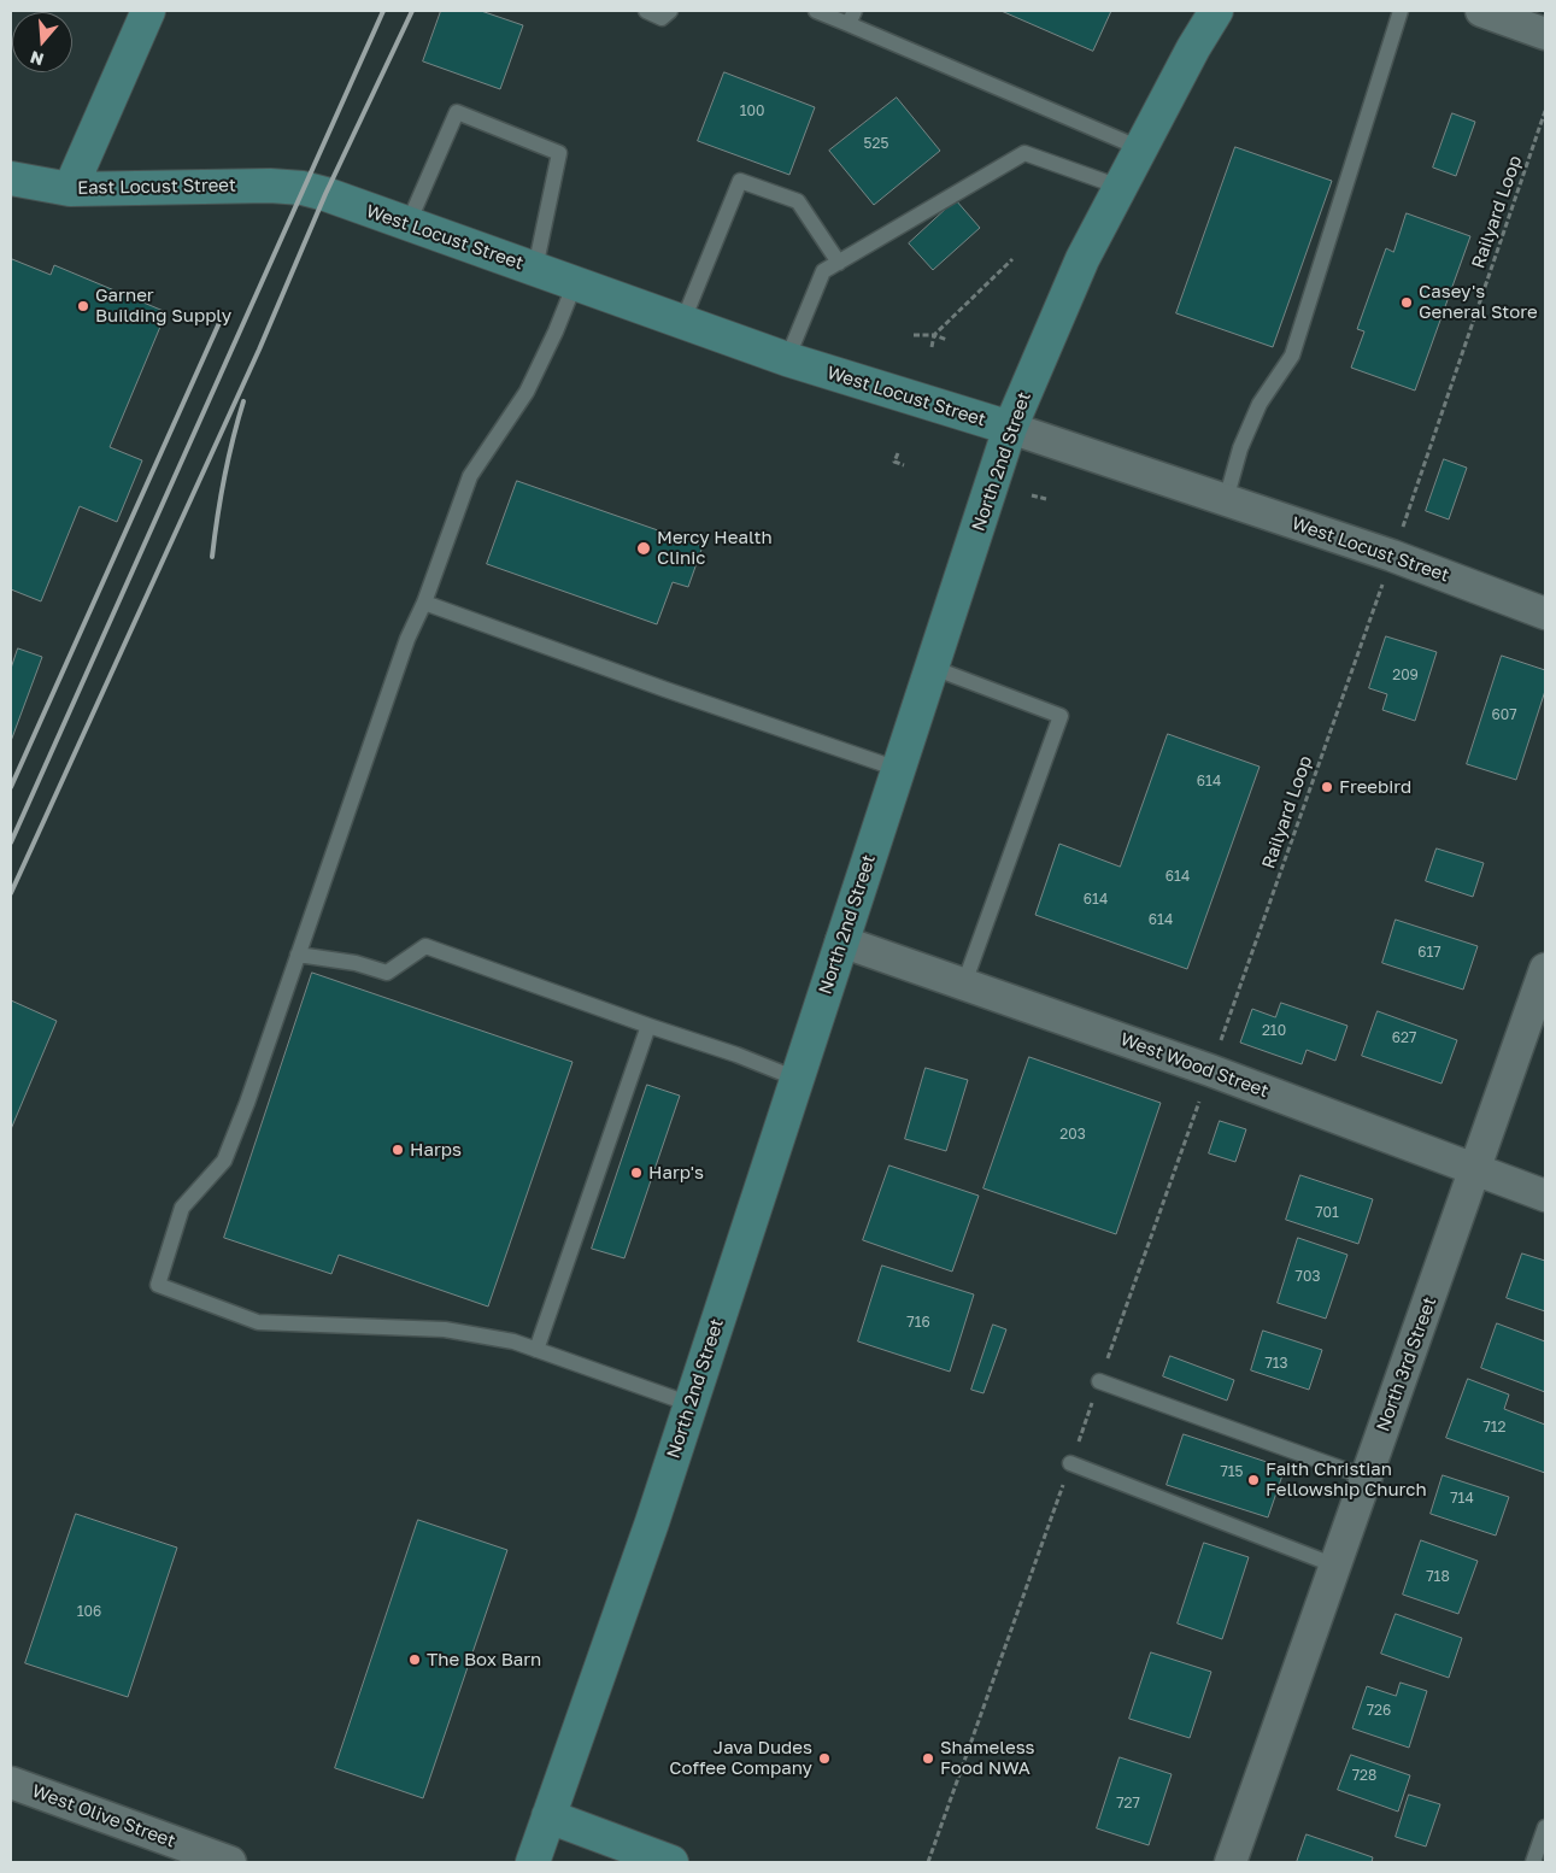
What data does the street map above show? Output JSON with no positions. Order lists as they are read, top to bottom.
{
  "streets": {
    "main road": ["East Locust Street", "West Locust Street", "North 2nd Street"],
    "street": ["West Wood Street", "North 3rd Street", "West Olive Street"],
    "path": ["Railyard Loop"]
  },
  "crossings": [
    ["East Locust Street", "West Locust Street"],
    ["West Locust Street", "North 2nd Street"],
    ["North 2nd Street", "West Wood Street"],
    ["West Wood Street", "North 3rd Street"]
  ],
  "places": [
    "Casey's General Store",
    "Garner Building Supply",
    "Mercy Health Clinic",
    "Freebird",
    "Harps",
    "Harp's",
    "Faith Christian Fellowship Church",
    "The Box Barn",
    "Java Dudes Coffee Company",
    "Shameless Food NWA"
  ],
  "house_numbers": [
    "100",
    "525",
    "209",
    "607",
    "614",
    "614",
    "614",
    "614",
    "617",
    "210",
    "627",
    "203",
    "701",
    "703",
    "716",
    "713",
    "712",
    "715",
    "714",
    "718",
    "106",
    "726",
    "728",
    "727"
  ],
  "north": "bottom"
}
